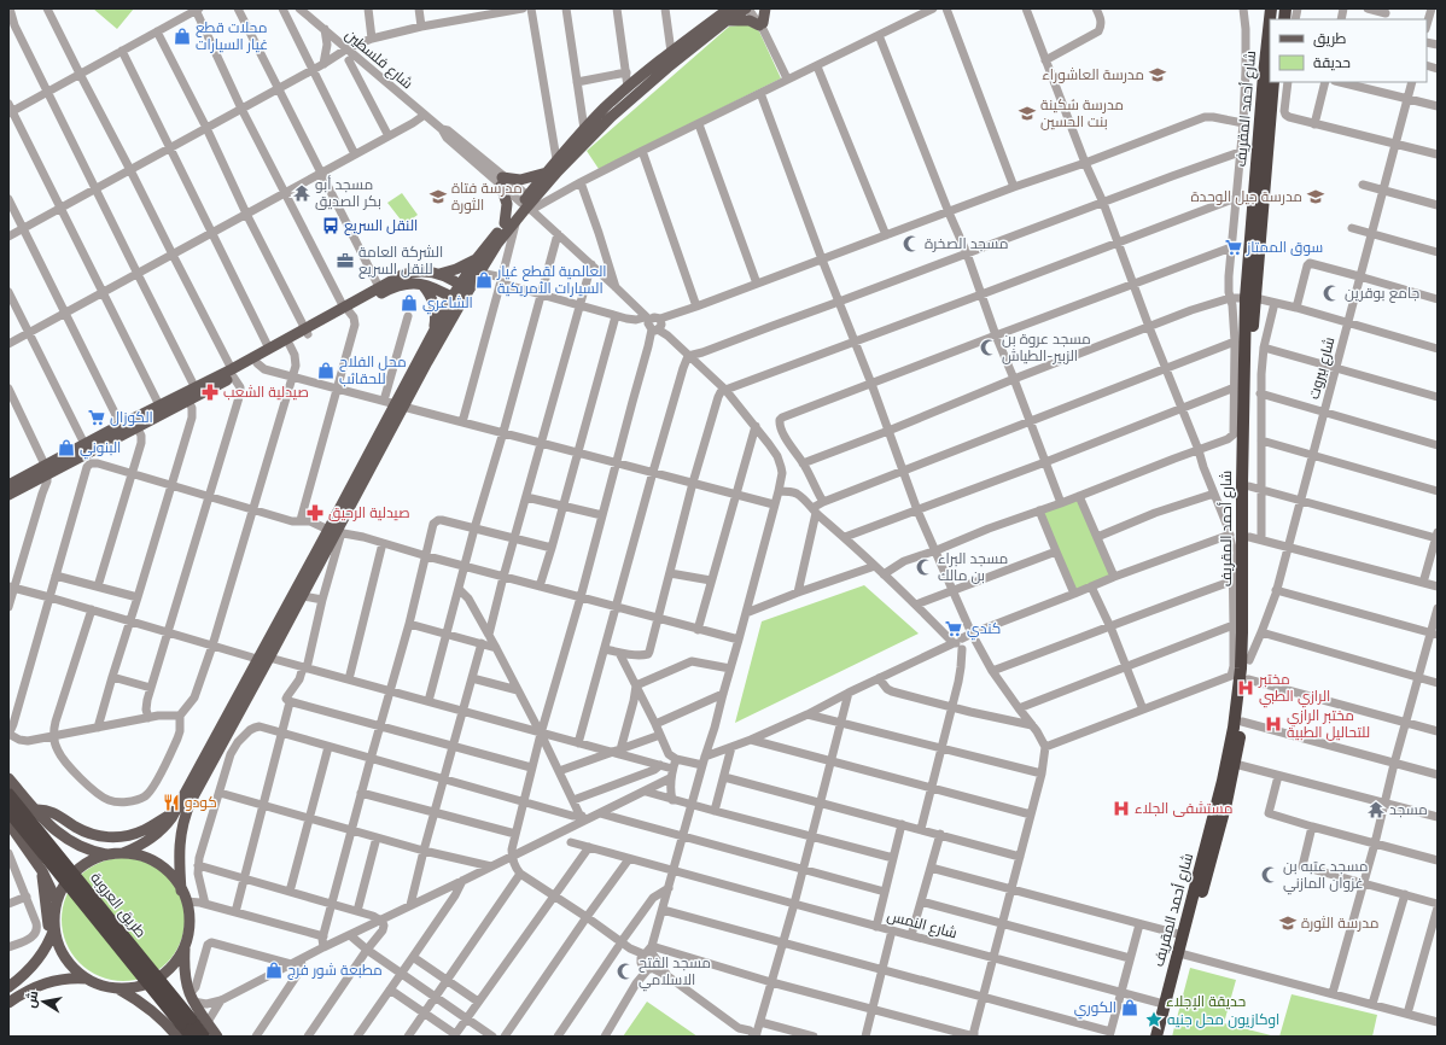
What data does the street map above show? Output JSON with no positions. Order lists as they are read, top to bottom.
{
  "streets": {
    "highway": ["شارع أحمد المقريف", "طريق العروبة"],
    "street": ["شارع فلسطين", "شارع بيروت", "شارع النمس"]
  },
  "crossings": [
    ["شارع أحمد المقريف", "شارع بيروت"],
    ["شارع أحمد المقريف", "شارع النمس"]
  ],
  "parks": ["حديقة الإجلاء"],
  "places": {
    "shop": [
      "محلات قطع غيار السيارات",
      "العالمية لقطع غيار السيارات الأمريكية",
      "الشاعري",
      "محل الفلاح للحقائب",
      "البنوني",
      "مطبعة شور فرج",
      "الكوري"
    ],
    "school or university": [
      "مدرسة العاشوراء",
      "مدرسة سُكينة بنت الحسين",
      "مدرسة فتاة الثورة",
      "مدرسة جيل الوحدة",
      "مدرسة الثورة"
    ],
    "temple": ["مسجد أبو بكر الصديق", "مسجد"],
    "bus stop": ["النقل السريع"],
    "mosque": [
      "مسجد الصخرة",
      "جامع بوقرين",
      "مسجد عروة بن الزبير-الطياش",
      "مسجد البراء بن مالك",
      "مسجد عتبه بن غزوان المازني",
      "مسجد الفتح الاسلامي"
    ],
    "supermarket": ["سوق الممتاز", "الكوزال", "كندي"],
    "office": ["الشركة العامة للنقل السريع"],
    "pharmacy": ["صيدلية الشعب", "صيدلية الرحيق"],
    "hospital": ["مختبر الرازي الطبي", "مختبر الرازي للتحاليل الطبية", "مستشفى الجلاء"],
    "restaurant": ["كودو"],
    "place": ["اوكازيون محل جنيه"]
  },
  "legend": ["طريق", "حديقة"],
  "north": "left"
}
